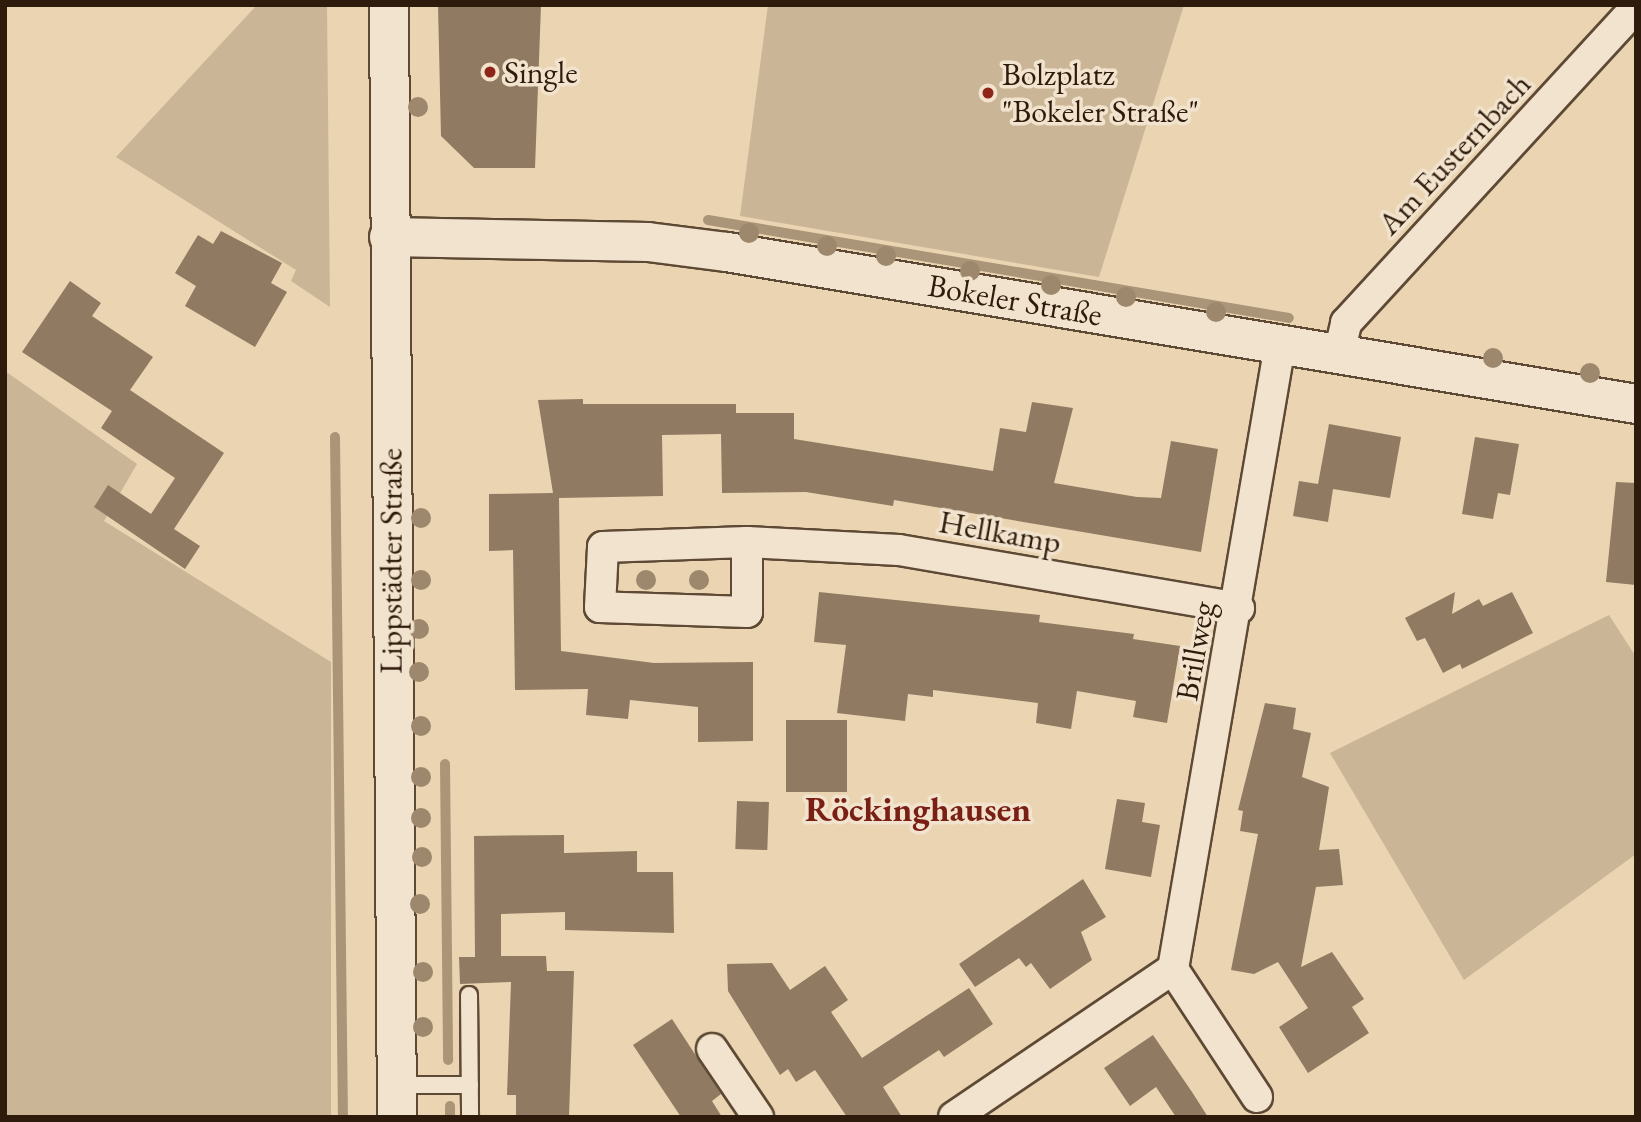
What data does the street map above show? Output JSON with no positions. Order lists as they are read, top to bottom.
{
  "streets": {
    "street": [
      "Am Eusternbach",
      "Bokeler Straße",
      "Hellkamp",
      "Lippstädter Straße",
      "Brillweg"
    ]
  },
  "crossings": [
    ["Am Eusternbach", "Bokeler Straße"],
    ["Bokeler Straße", "Lippstädter Straße"],
    ["Bokeler Straße", "Brillweg"],
    ["Hellkamp", "Brillweg"]
  ],
  "districts": ["Röckinghausen"],
  "places": ["Single", "Bolzplatz \"Bokeler Straße\""]
}
